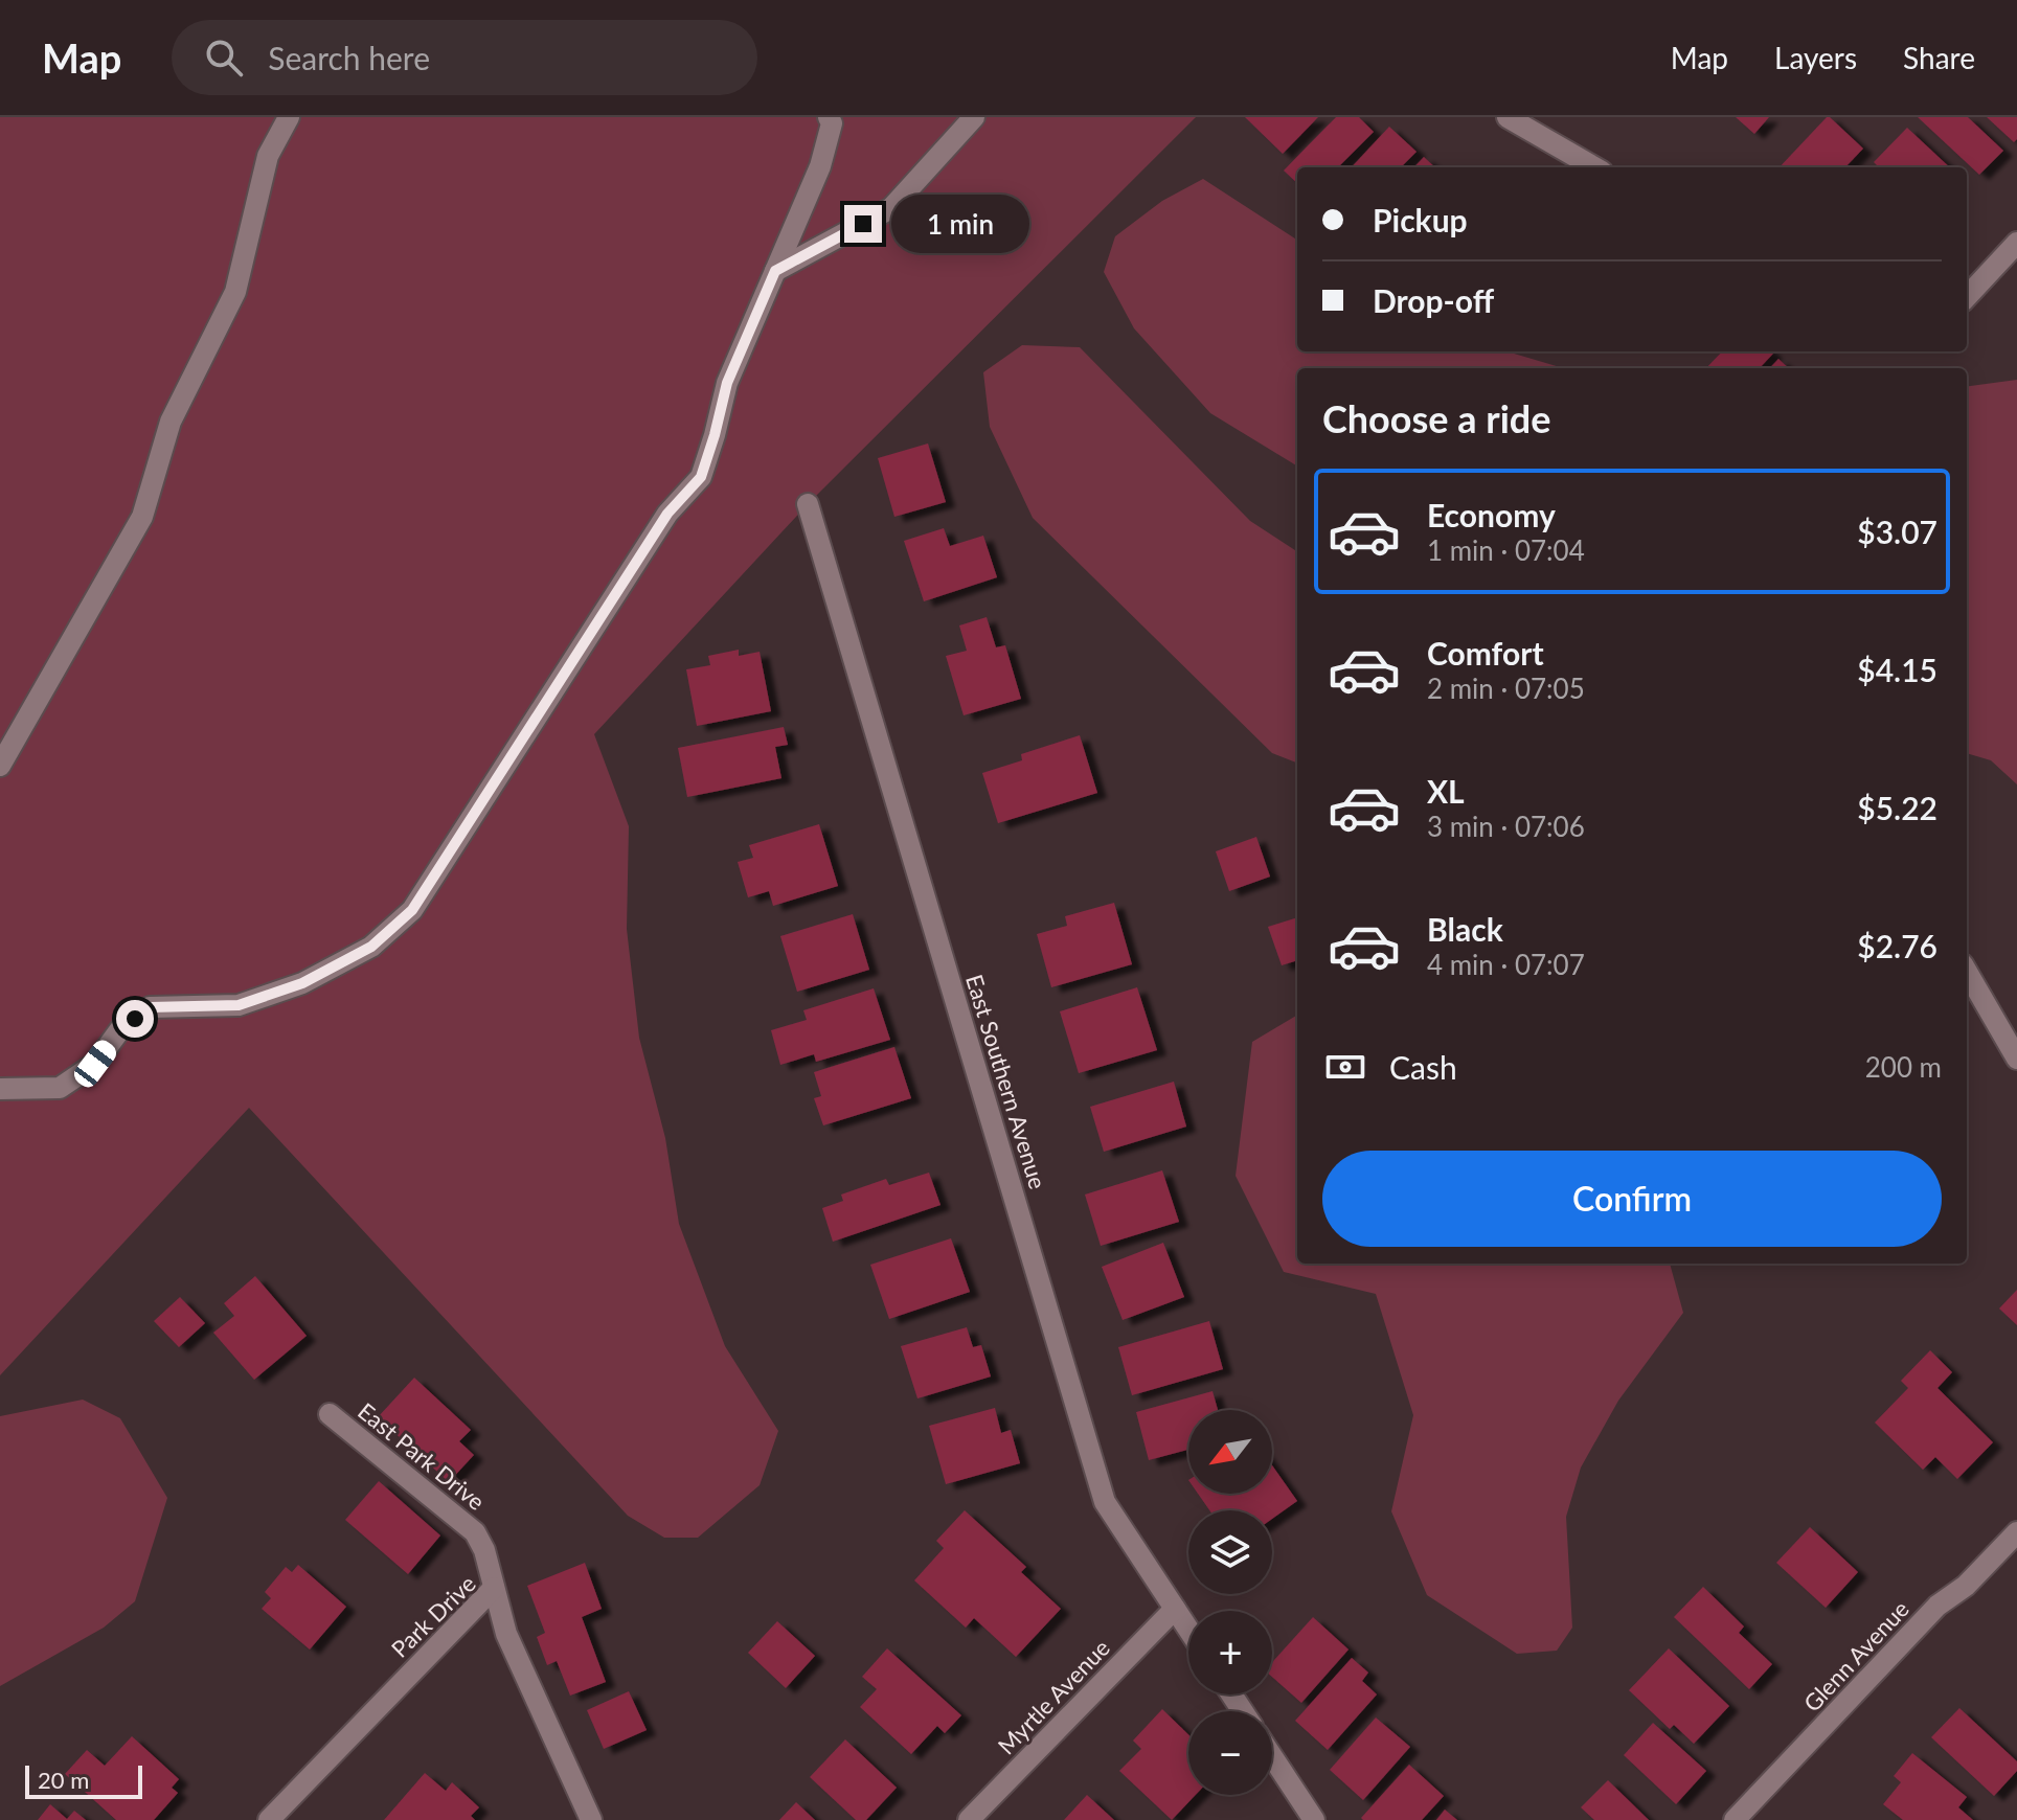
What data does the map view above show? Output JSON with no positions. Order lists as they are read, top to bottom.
{
  "streets": {
    "street": [
      "East Southern Avenue",
      "East Park Drive",
      "Park Drive",
      "Glenn Avenue",
      "Myrtle Avenue"
    ]
  },
  "crossings": [
    ["East Southern Avenue", "Myrtle Avenue"],
    ["East Park Drive", "Park Drive"]
  ],
  "scale_bar": "20 m",
  "north": "bottom left",
  "page": {
    "header": "Map",
    "search": "Search here",
    "nav": ["Map", "Layers", "Share"],
    "banner": ["Pickup", "Drop-off"],
    "bubble": "1 min",
    "heading": "Choose a ride",
    "list": [
      {
        "name": "Economy",
        "note": "1 min · 07:04",
        "value": "$3.07"
      },
      {
        "name": "Comfort",
        "note": "2 min · 07:05",
        "value": "$4.15"
      },
      {
        "name": "XL",
        "note": "3 min · 07:06",
        "value": "$5.22"
      },
      {
        "name": "Black",
        "note": "4 min · 07:07",
        "value": "$2.76"
      }
    ],
    "pay": ["Cash", "200 m"],
    "buttons": "Confirm",
    "map_buttons": ["+", "−"],
    "scale": "20 m"
  }
}
